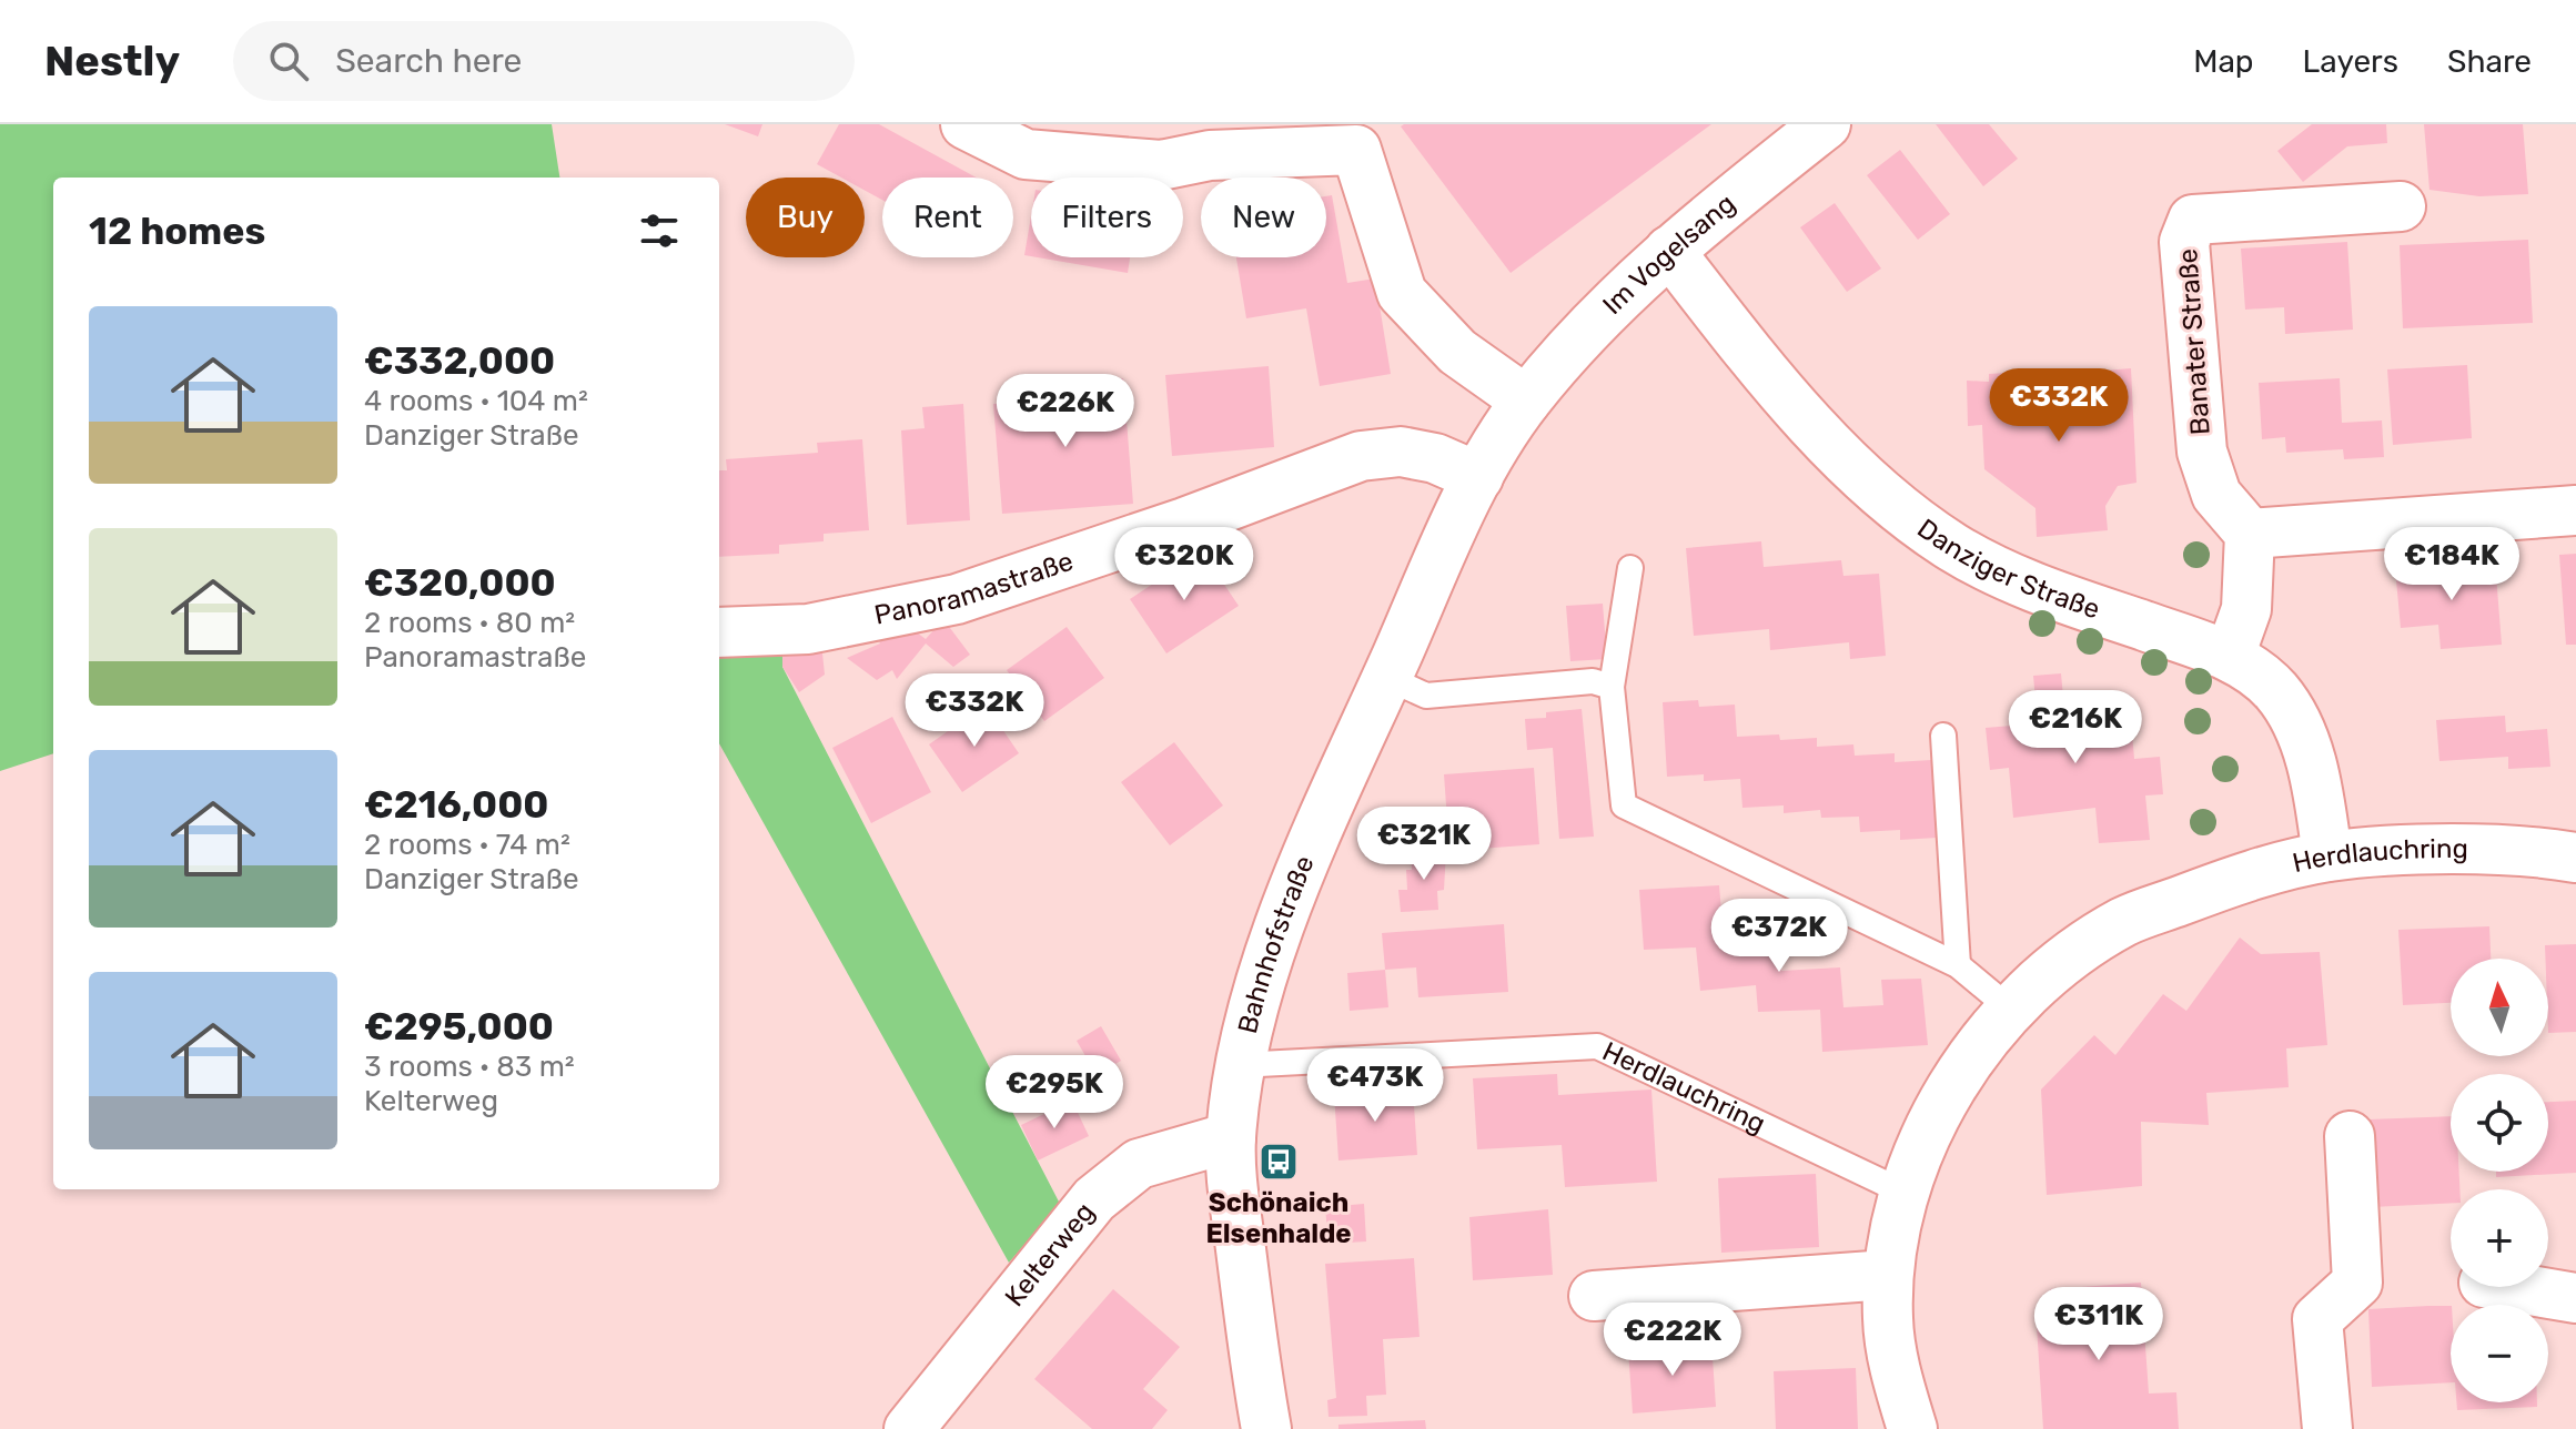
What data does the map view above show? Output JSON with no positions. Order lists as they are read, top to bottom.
{
  "streets": {
    "street": [
      "Im Vogelsang",
      "Banater Straße",
      "Danziger Straße",
      "Panoramastraße",
      "Herdlauchring",
      "Bahnhofstraße",
      "Kelterweg"
    ]
  },
  "crossings": [
    ["Im Vogelsang", "Danziger Straße"],
    ["Im Vogelsang", "Bahnhofstraße"],
    ["Danziger Straße", "Herdlauchring"],
    ["Panoramastraße", "Bahnhofstraße"],
    ["Herdlauchring", "Bahnhofstraße"],
    ["Bahnhofstraße", "Kelterweg"]
  ],
  "places": {
    "bus stop": ["Schönaich Elsenhalde"]
  },
  "north": "top",
  "page": {
    "header": "Nestly",
    "search": "Search here",
    "nav": ["Map", "Layers", "Share"],
    "chip": [
      "Buy",
      "Rent",
      "Filters",
      "New"
    ],
    "heading": "12 homes",
    "list": [
      {
        "name": "€332,000",
        "note": "4 rooms · 104 m² · Danziger Straße"
      },
      {
        "name": "€320,000",
        "note": "2 rooms · 80 m² · Panoramastraße"
      },
      {
        "name": "€216,000",
        "note": "2 rooms · 74 m² · Danziger Straße"
      },
      {
        "name": "€295,000",
        "note": "3 rooms · 83 m² · Kelterweg"
      }
    ],
    "price": [
      "€332K",
      "€226K",
      "€320K",
      "€184K",
      "€332K",
      "€216K",
      "€321K",
      "€372K",
      "€473K",
      "€295K",
      "€311K",
      "€222K"
    ],
    "map_buttons": ["+", "−"]
  }
}
